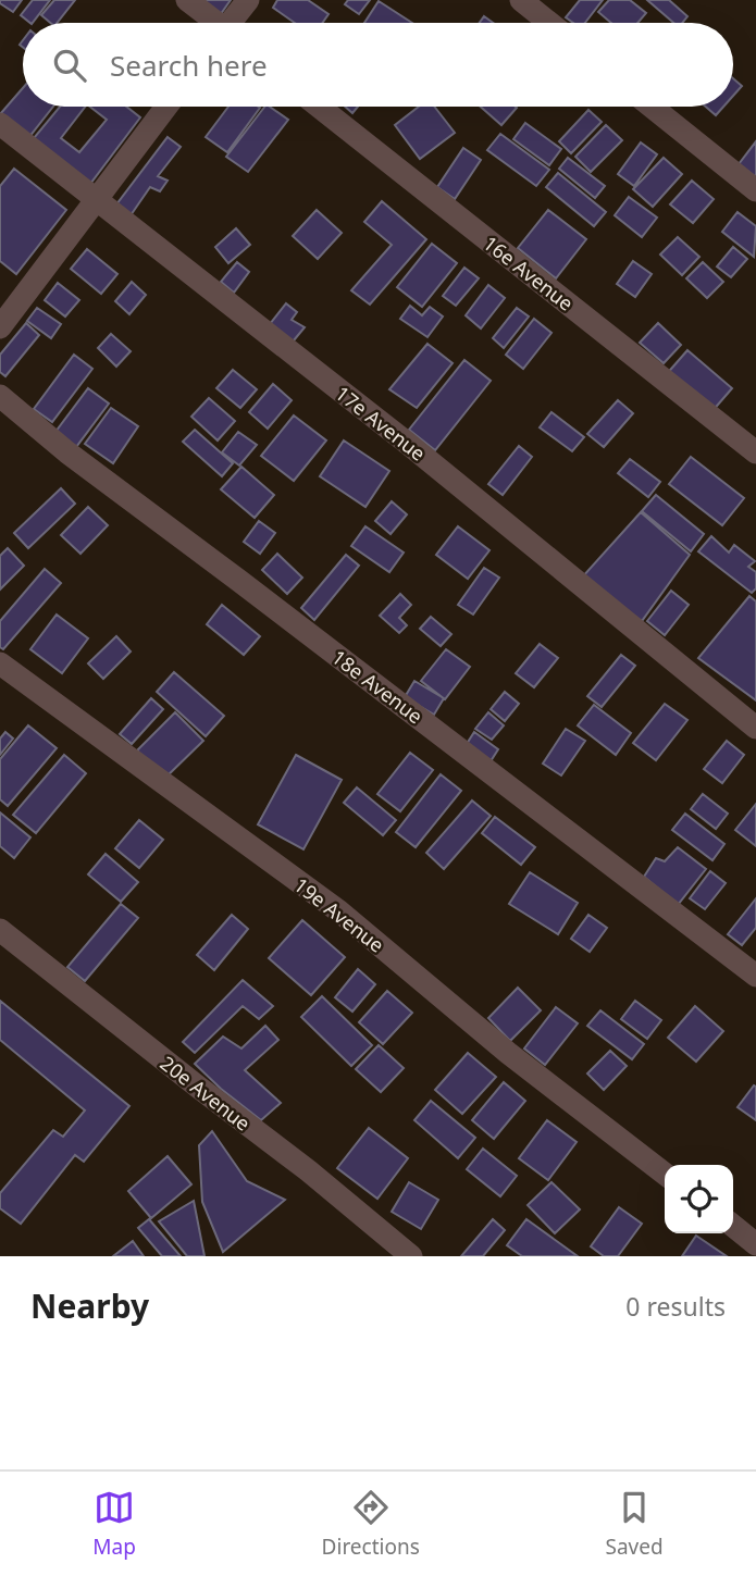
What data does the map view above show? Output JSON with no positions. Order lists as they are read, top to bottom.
{
  "streets": {
    "street": [
      "16e Avenue",
      "17e Avenue",
      "18e Avenue",
      "19e Avenue",
      "20e Avenue"
    ]
  },
  "page": {
    "search": "Search here",
    "heading": ["Nearby", "0 results"],
    "nav": ["Map", "Directions", "Saved"]
  }
}
